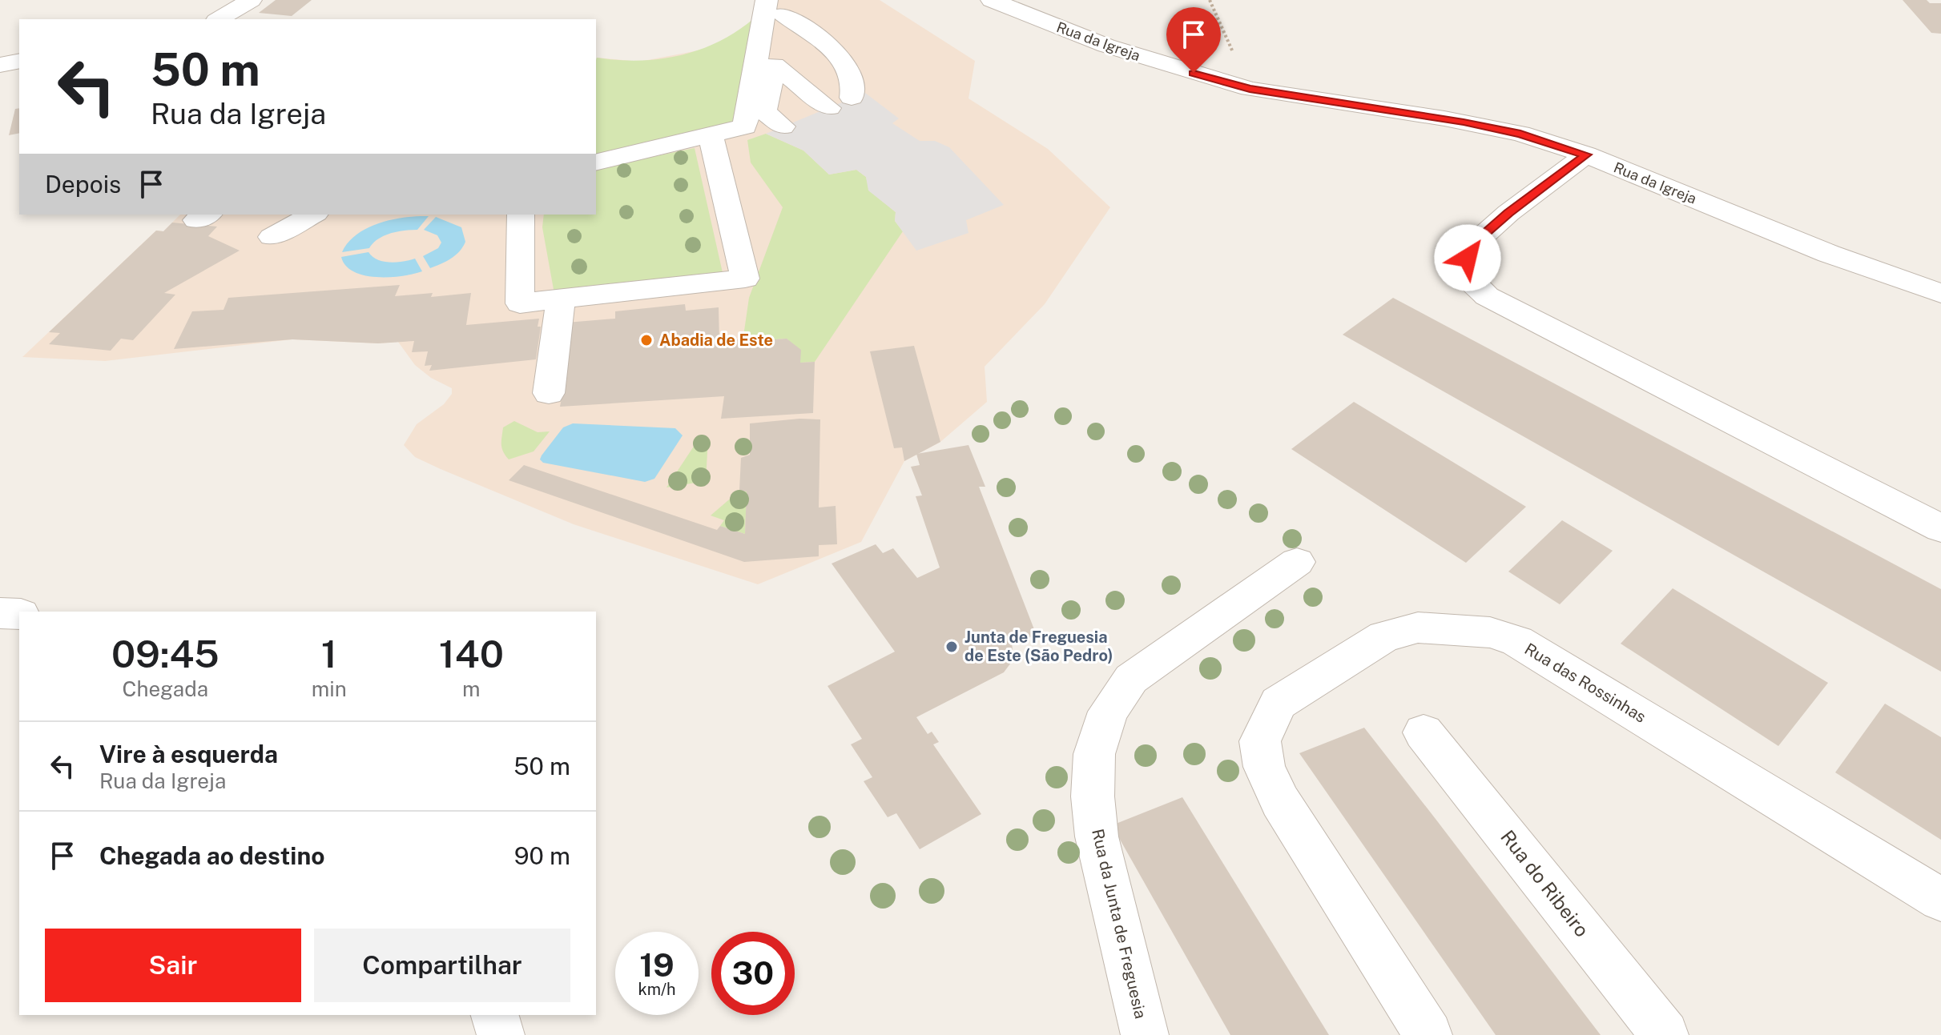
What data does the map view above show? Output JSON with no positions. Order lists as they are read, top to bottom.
{
  "streets": {
    "street": [
      "Rua da Igreja",
      "Rua das Rossinhas",
      "Rua do Ribeiro",
      "Rua da Junta de Freguesia"
    ]
  },
  "places": ["Abadia de Este", "Junta de Freguesia de Este (São Pedro)"],
  "page": {
    "turn": ["50 m", "Rua da Igreja"],
    "then": "Depois",
    "eta": [
      "09:45",
      "Chegada",
      "1",
      "min",
      "140",
      "m"
    ],
    "list": [
      {
        "name": "Vire à esquerda",
        "note": "Rua da Igreja",
        "value": "50 m"
      },
      {
        "name": "Chegada ao destino",
        "value": "90 m"
      }
    ],
    "buttons": ["Sair", "Compartilhar"],
    "speed": "19 km/h",
    "limit": "30"
  }
}
